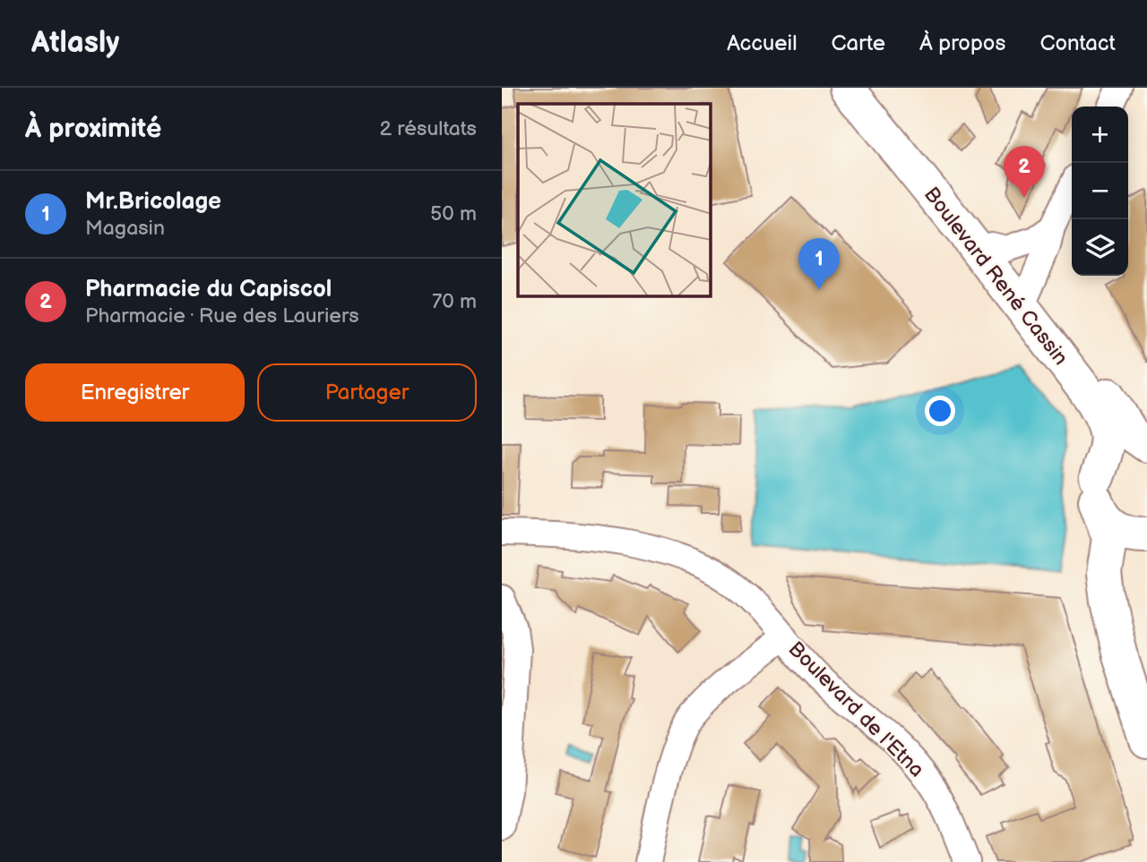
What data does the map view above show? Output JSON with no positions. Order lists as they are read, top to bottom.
{
  "streets": {
    "street": ["Boulevard René Cassin", "Boulevard de l'Etna"]
  },
  "page": {
    "header": "Atlasly",
    "nav": [
      "Accueil",
      "Carte",
      "À propos",
      "Contact"
    ],
    "heading": ["À proximité", "2 résultats"],
    "map_buttons": ["+", "−"],
    "pins": ["2", "1"],
    "list": [
      {
        "mark": "1",
        "name": "Mr.Bricolage",
        "note": "Magasin",
        "value": "50 m"
      },
      {
        "mark": "2",
        "name": "Pharmacie du Capiscol",
        "note": "Pharmacie · Rue des Lauriers",
        "value": "70 m"
      }
    ],
    "buttons": ["Enregistrer", "Partager"]
  }
}
